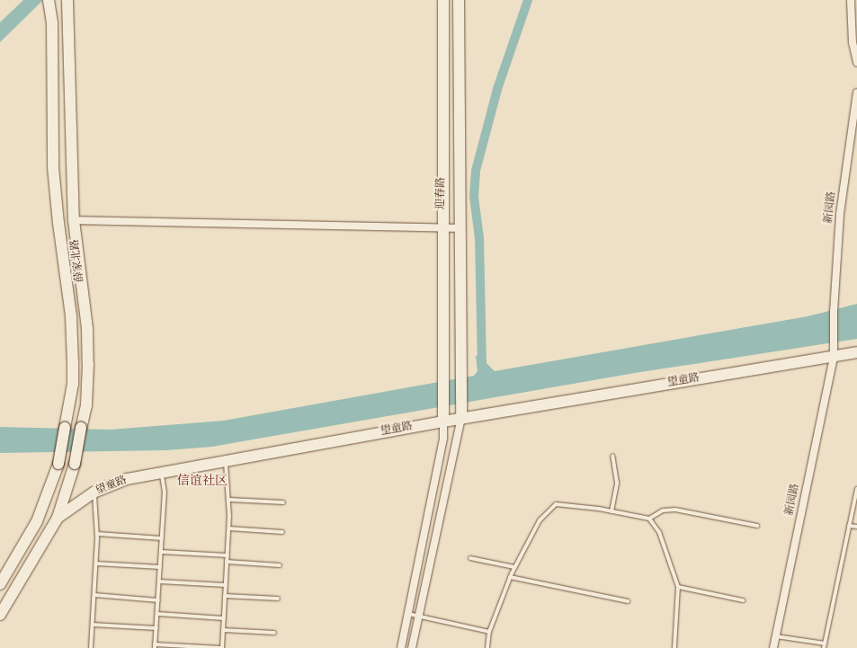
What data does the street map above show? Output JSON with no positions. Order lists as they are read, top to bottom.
{
  "streets": {
    "main road": ["迎春路", "薛家北路", "望童路"],
    "street": ["新园路"]
  },
  "crossings": [
    ["迎春路", "望童路"],
    ["新园路", "望童路"],
    ["薛家北路", "望童路"]
  ],
  "districts": ["信谊社区"]
}
